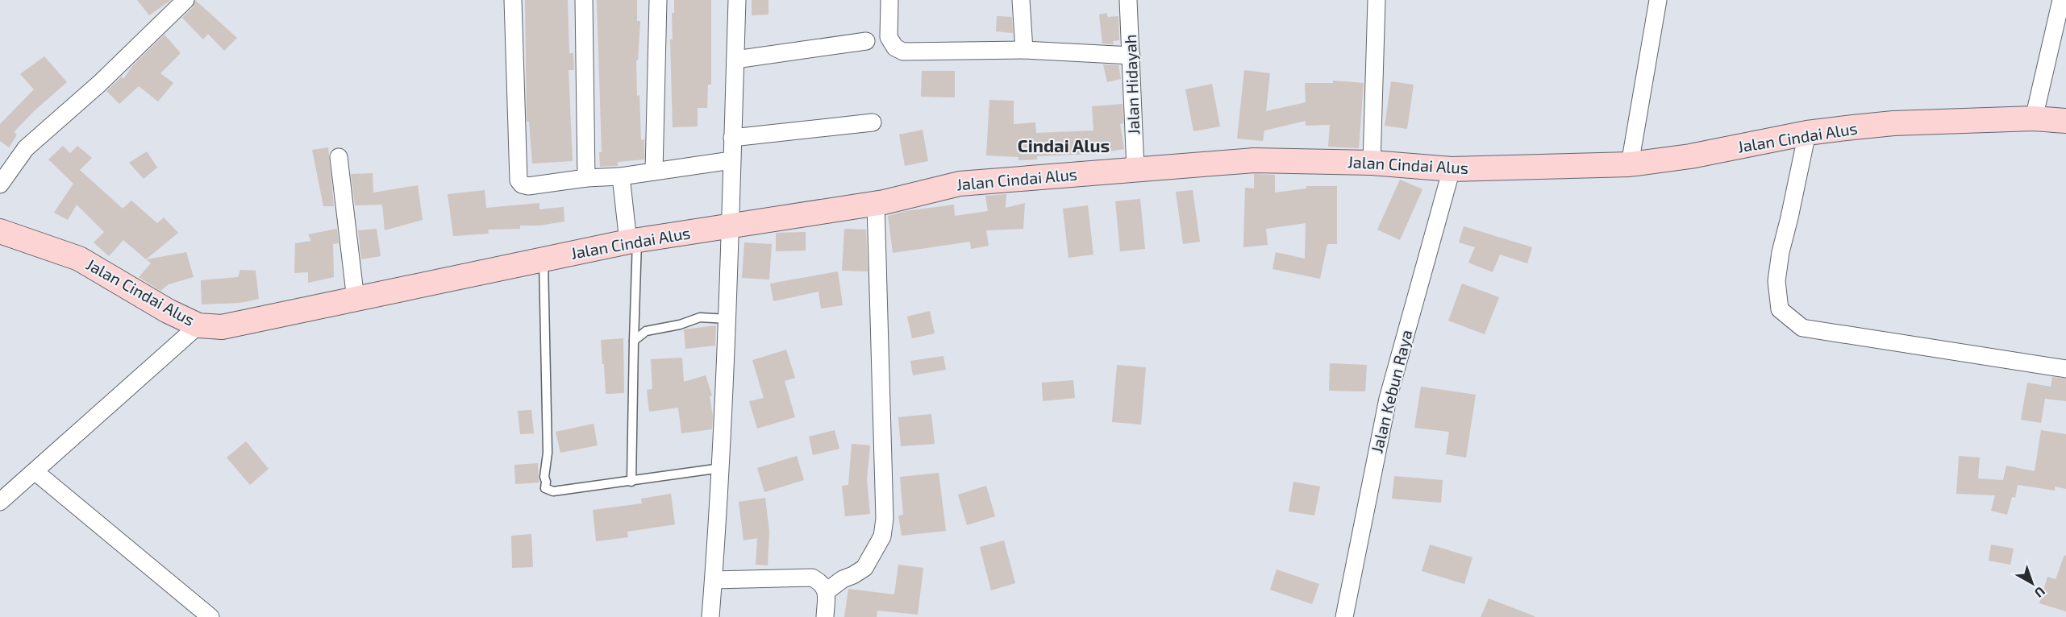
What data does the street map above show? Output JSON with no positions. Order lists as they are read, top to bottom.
{
  "streets": {
    "street": ["Jalan Hidayah", "Jalan Cindai Alus", "Jalan Kebun Raya"]
  },
  "crossings": [
    ["Jalan Hidayah", "Jalan Cindai Alus"],
    ["Jalan Cindai Alus", "Jalan Kebun Raya"]
  ],
  "districts": ["Cindai Alus"],
  "north": "bottom right"
}
